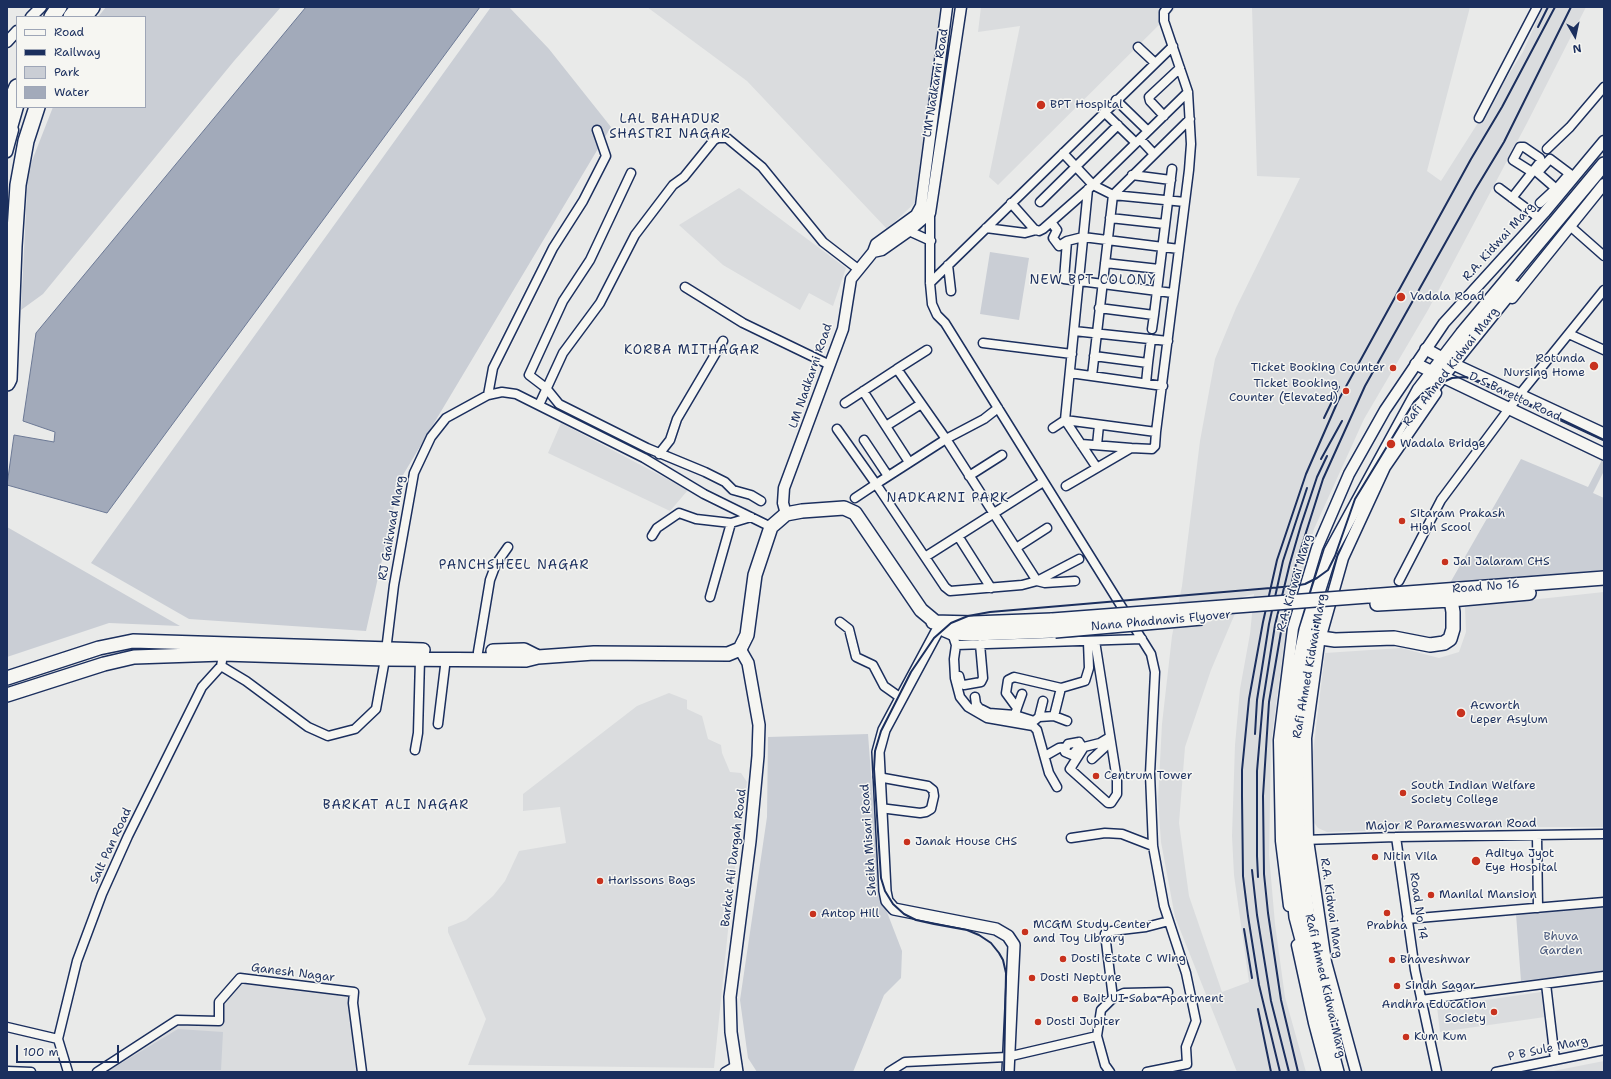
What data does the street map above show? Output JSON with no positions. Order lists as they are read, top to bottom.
{
  "streets": {
    "main road": [
      "Rafi Ahmed Kidwai Marg",
      "D S Baretto Road",
      "Road No 16",
      "Nana Phadnavis Flyover",
      "Sheikh Misari Road",
      "Barkat Ali Dargah Road"
    ],
    "street": [
      "LM Nadkarni Road",
      "R.A. Kidwai Marg",
      "RJ Gaikwad Marg",
      "Major R Parameswaran Road",
      "Salt Pan Road",
      "Road No 14",
      "Ganesh Nagar",
      "P B Sule Marg"
    ]
  },
  "crossings": [
    ["R.A. Kidwai Marg", "Rafi Ahmed Kidwai Marg"],
    ["R.A. Kidwai Marg", "D S Baretto Road"],
    ["R.A. Kidwai Marg", "Major R Parameswaran Road"],
    ["Rafi Ahmed Kidwai Marg", "D S Baretto Road"],
    ["Rafi Ahmed Kidwai Marg", "Major R Parameswaran Road"],
    ["RJ Gaikwad Marg", "Salt Pan Road"],
    ["Road No 16", "Nana Phadnavis Flyover"],
    ["Major R Parameswaran Road", "Road No 14"]
  ],
  "districts": [
    "LAL BAHADUR SHASTRI NAGAR",
    "NEW BPT COLONY",
    "KORBA MITHAGAR",
    "NADKARNI PARK",
    "PANCHSHEEL NAGAR",
    "BARKAT ALI NAGAR"
  ],
  "parks": ["Bhuva Garden"],
  "places": [
    "BPT Hospital",
    "Vadala Road",
    "Rotunda Nursing Home",
    "Ticket Booking Counter",
    "Ticket Booking Counter (Elevated)",
    "Wadala Bridge",
    "Sitaram Prakash High Scool",
    "Jai Jalaram CHS",
    "Acworth Leper Asylum",
    "Centrum Tower",
    "South Indian Welfare Society College",
    "Janak House CHS",
    "Nitin Vila",
    "Aditya Jyot Eye Hospital",
    "Harissons Bags",
    "Manilal Mansion",
    "Prabha",
    "Antop Hill",
    "MCGM Study Center and Toy Library",
    "Dosti Estate C Wing",
    "Bhaveshwar",
    "Dosti Neptune",
    "Sindh Sagar",
    "Bait UI Saba Apartment",
    "Andhra Education Society",
    "Dosti Jupiter",
    "Kum Kum"
  ],
  "legend": [
    "Road",
    "Railway",
    "Park",
    "Water"
  ],
  "scale_bar": "100 m",
  "north": "bottom"
}
